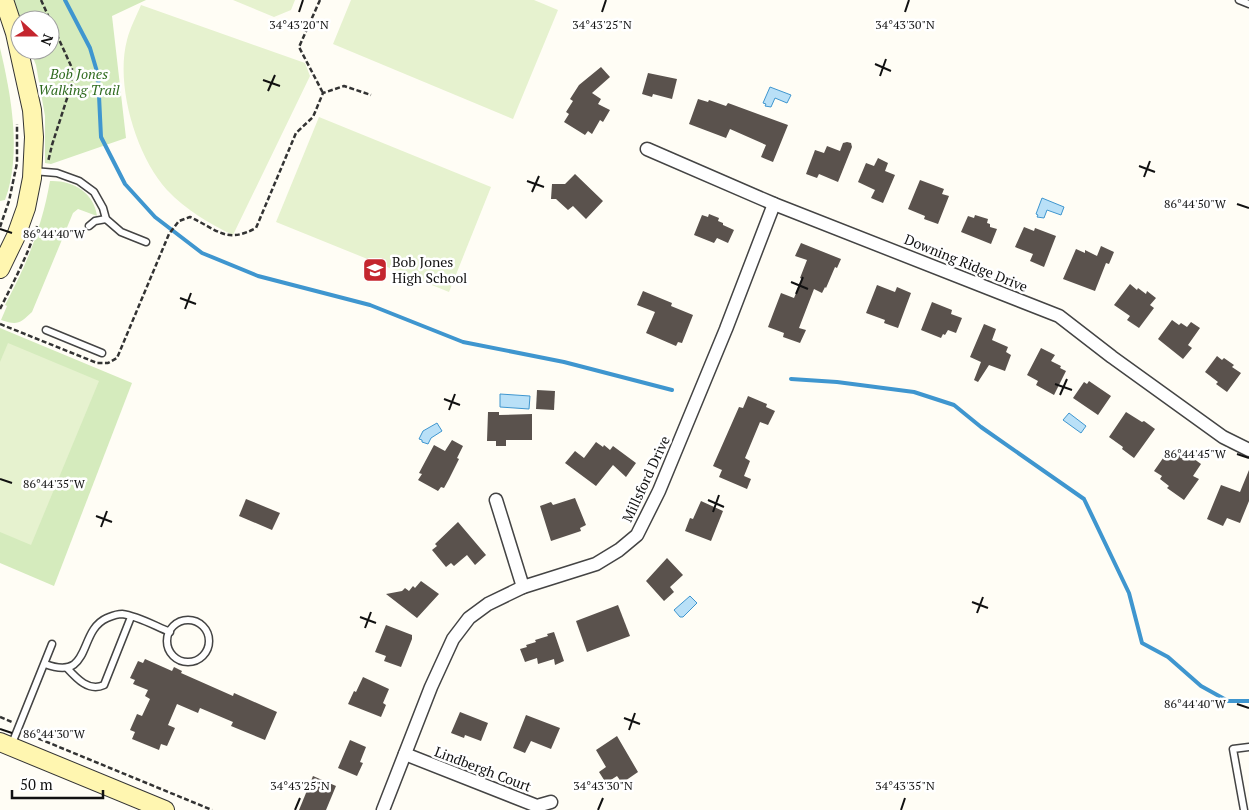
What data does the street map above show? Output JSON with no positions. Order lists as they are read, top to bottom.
{
  "streets": {
    "street": ["Downing Ridge Drive", "Millsford Drive", "Lindbergh Court"]
  },
  "crossings": [
    ["Downing Ridge Drive", "Millsford Drive"],
    ["Millsford Drive", "Lindbergh Court"]
  ],
  "parks": ["Bob Jones Walking Trail"],
  "places": {
    "school or university": ["Bob Jones High School"]
  },
  "scale_bar": "50 m",
  "north": "right",
  "coordinates": [
    "34°43'20\"N",
    "34°43'25\"N",
    "34°43'30\"N",
    "86°44'50\"W",
    "86°44'40\"W",
    "86°44'45\"W",
    "86°44'35\"W",
    "86°44'30\"W",
    "34°43'35\"N"
  ]
}
